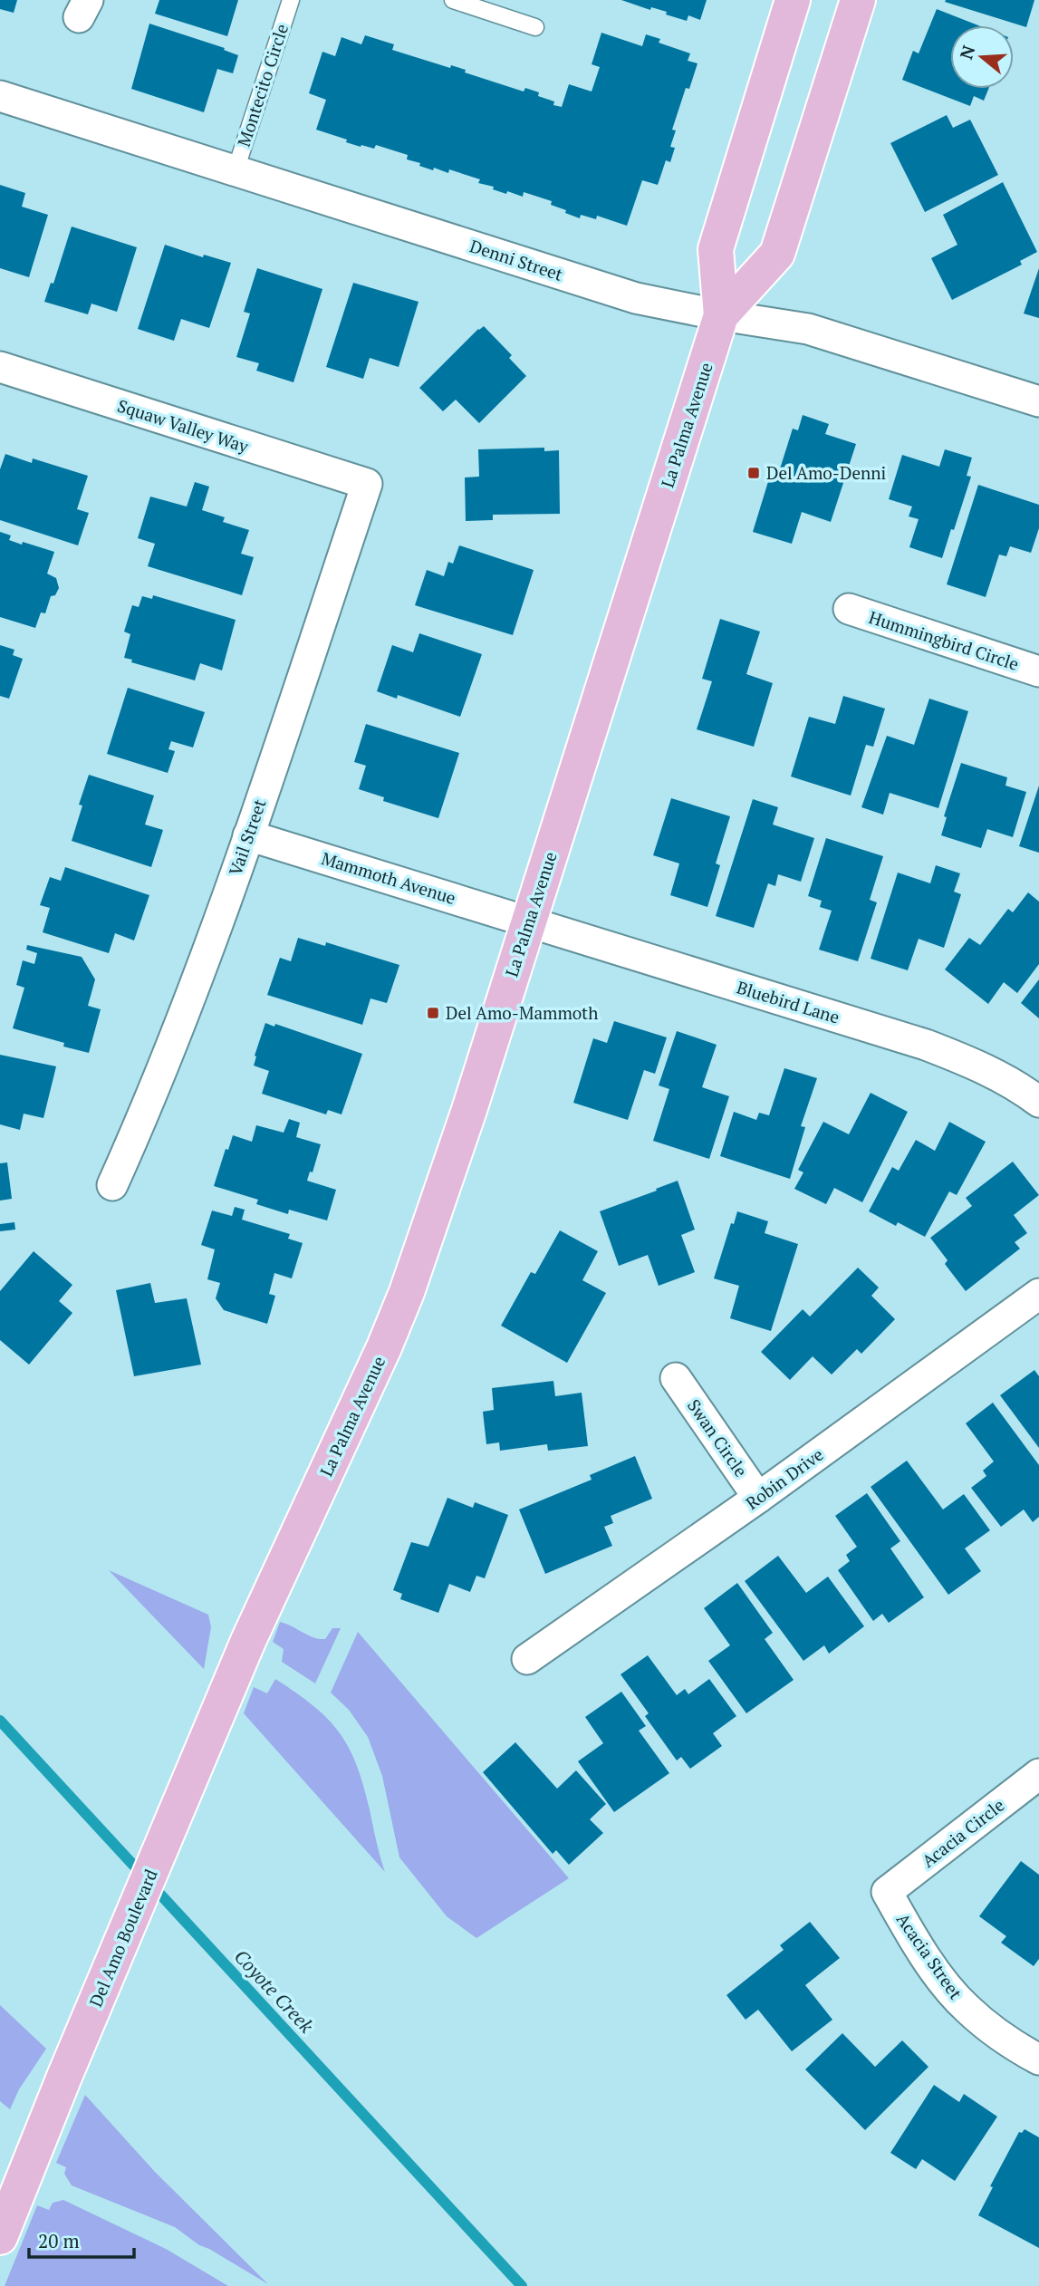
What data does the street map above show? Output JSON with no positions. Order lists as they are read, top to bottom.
{
  "streets": {
    "main road": ["La Palma Avenue", "Del Amo Boulevard"],
    "street": [
      "Denni Street",
      "Squaw Valley Way",
      "Hummingbird Circle",
      "Vail Street",
      "Mammoth Avenue",
      "Bluebird Lane",
      "Swan Circle",
      "Robin Drive",
      "Acacia Circle",
      "Acacia Street"
    ],
    "lane": ["Montecito Circle"]
  },
  "crossings": [
    ["Montecito Circle", "Denni Street"],
    ["Denni Street", "La Palma Avenue"],
    ["La Palma Avenue", "Mammoth Avenue"],
    ["La Palma Avenue", "Bluebird Lane"],
    ["La Palma Avenue", "Del Amo Boulevard"],
    ["Squaw Valley Way", "Vail Street"],
    ["Vail Street", "Mammoth Avenue"],
    ["Mammoth Avenue", "Bluebird Lane"],
    ["Swan Circle", "Robin Drive"],
    ["Acacia Circle", "Acacia Street"]
  ],
  "water": ["Coyote Creek"],
  "places": {
    "transit": ["Del Amo-Denni", "Del Amo-Mammoth"]
  },
  "scale_bar": "20 m",
  "north": "left"
}
